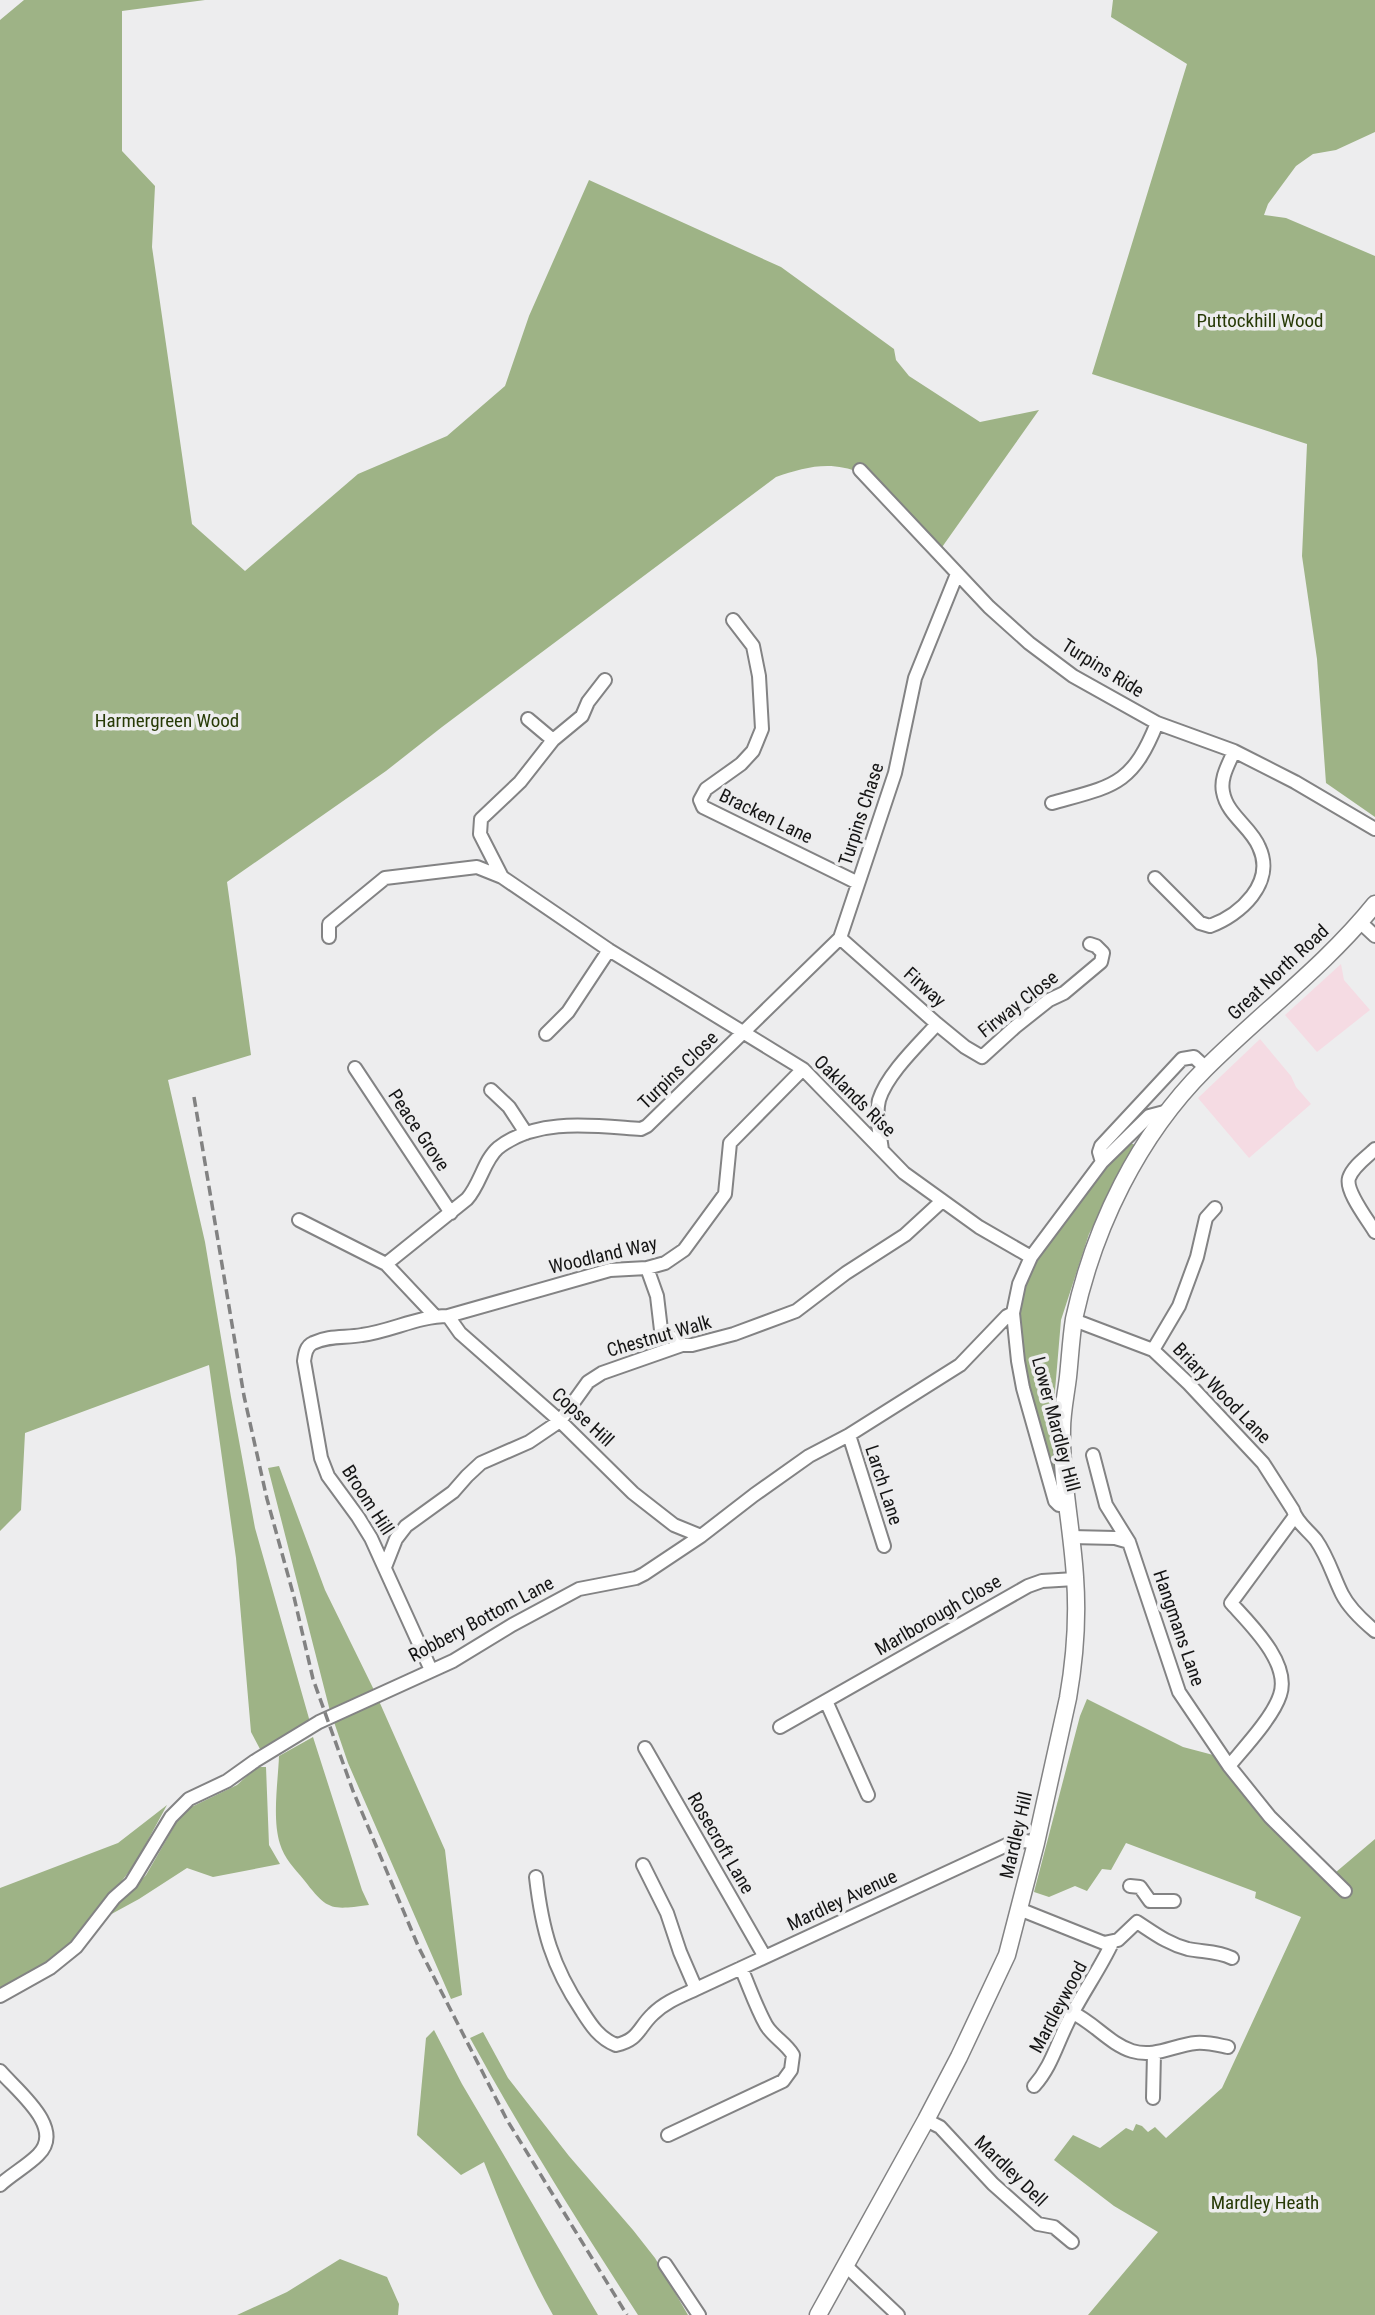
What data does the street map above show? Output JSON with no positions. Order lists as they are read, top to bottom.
{
  "streets": {
    "main road": ["Great North Road", "Mardley Hill"],
    "street": [
      "Turpins Ride",
      "Turpins Chase",
      "Bracken Lane",
      "Firway",
      "Firway Close",
      "Turpins Close",
      "Oaklands Rise",
      "Peace Grove",
      "Woodland Way",
      "Chestnut Walk",
      "Briary Wood Lane",
      "Copse Hill",
      "Lower Mardley Hill",
      "Larch Lane",
      "Broom Hill",
      "Marlborough Close",
      "Robbery Bottom Lane",
      "Hangmans Lane",
      "Rosecroft Lane",
      "Mardley Avenue",
      "Mardleywood",
      "Mardley Dell"
    ]
  },
  "crossings": [
    ["Turpins Ride", "Turpins Chase"],
    ["Turpins Chase", "Bracken Lane"],
    ["Turpins Chase", "Firway"],
    ["Turpins Chase", "Turpins Close"],
    ["Turpins Chase", "Oaklands Rise"],
    ["Great North Road", "Briary Wood Lane"],
    ["Great North Road", "Lower Mardley Hill"],
    ["Great North Road", "Mardley Hill"],
    ["Firway", "Firway Close"],
    ["Firway", "Oaklands Rise"],
    ["Turpins Close", "Oaklands Rise"],
    ["Turpins Close", "Peace Grove"],
    ["Oaklands Rise", "Woodland Way"],
    ["Oaklands Rise", "Chestnut Walk"],
    ["Oaklands Rise", "Lower Mardley Hill"],
    ["Woodland Way", "Copse Hill"],
    ["Woodland Way", "Broom Hill"],
    ["Chestnut Walk", "Copse Hill"],
    ["Chestnut Walk", "Broom Hill"],
    ["Briary Wood Lane", "Mardley Hill"],
    ["Copse Hill", "Robbery Bottom Lane"],
    ["Lower Mardley Hill", "Robbery Bottom Lane"],
    ["Lower Mardley Hill", "Mardley Hill"],
    ["Larch Lane", "Robbery Bottom Lane"],
    ["Broom Hill", "Robbery Bottom Lane"],
    ["Marlborough Close", "Mardley Hill"],
    ["Mardley Hill", "Mardley Avenue"],
    ["Mardley Hill", "Mardleywood"],
    ["Mardley Hill", "Mardley Dell"],
    ["Rosecroft Lane", "Mardley Avenue"]
  ],
  "parks": ["Puttockhill Wood", "Harmergreen Wood", "Mardley Heath"]
}
